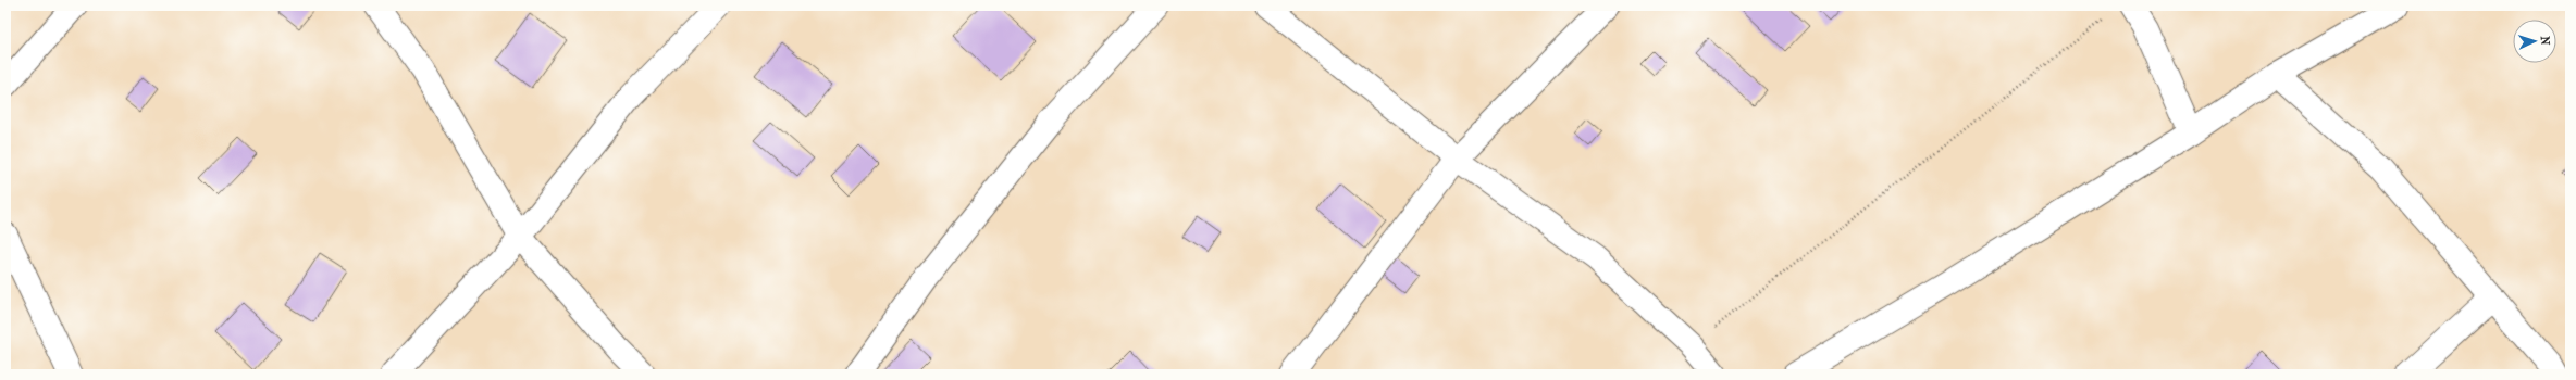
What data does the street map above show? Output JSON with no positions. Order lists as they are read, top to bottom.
{
  "north": "right"
}
